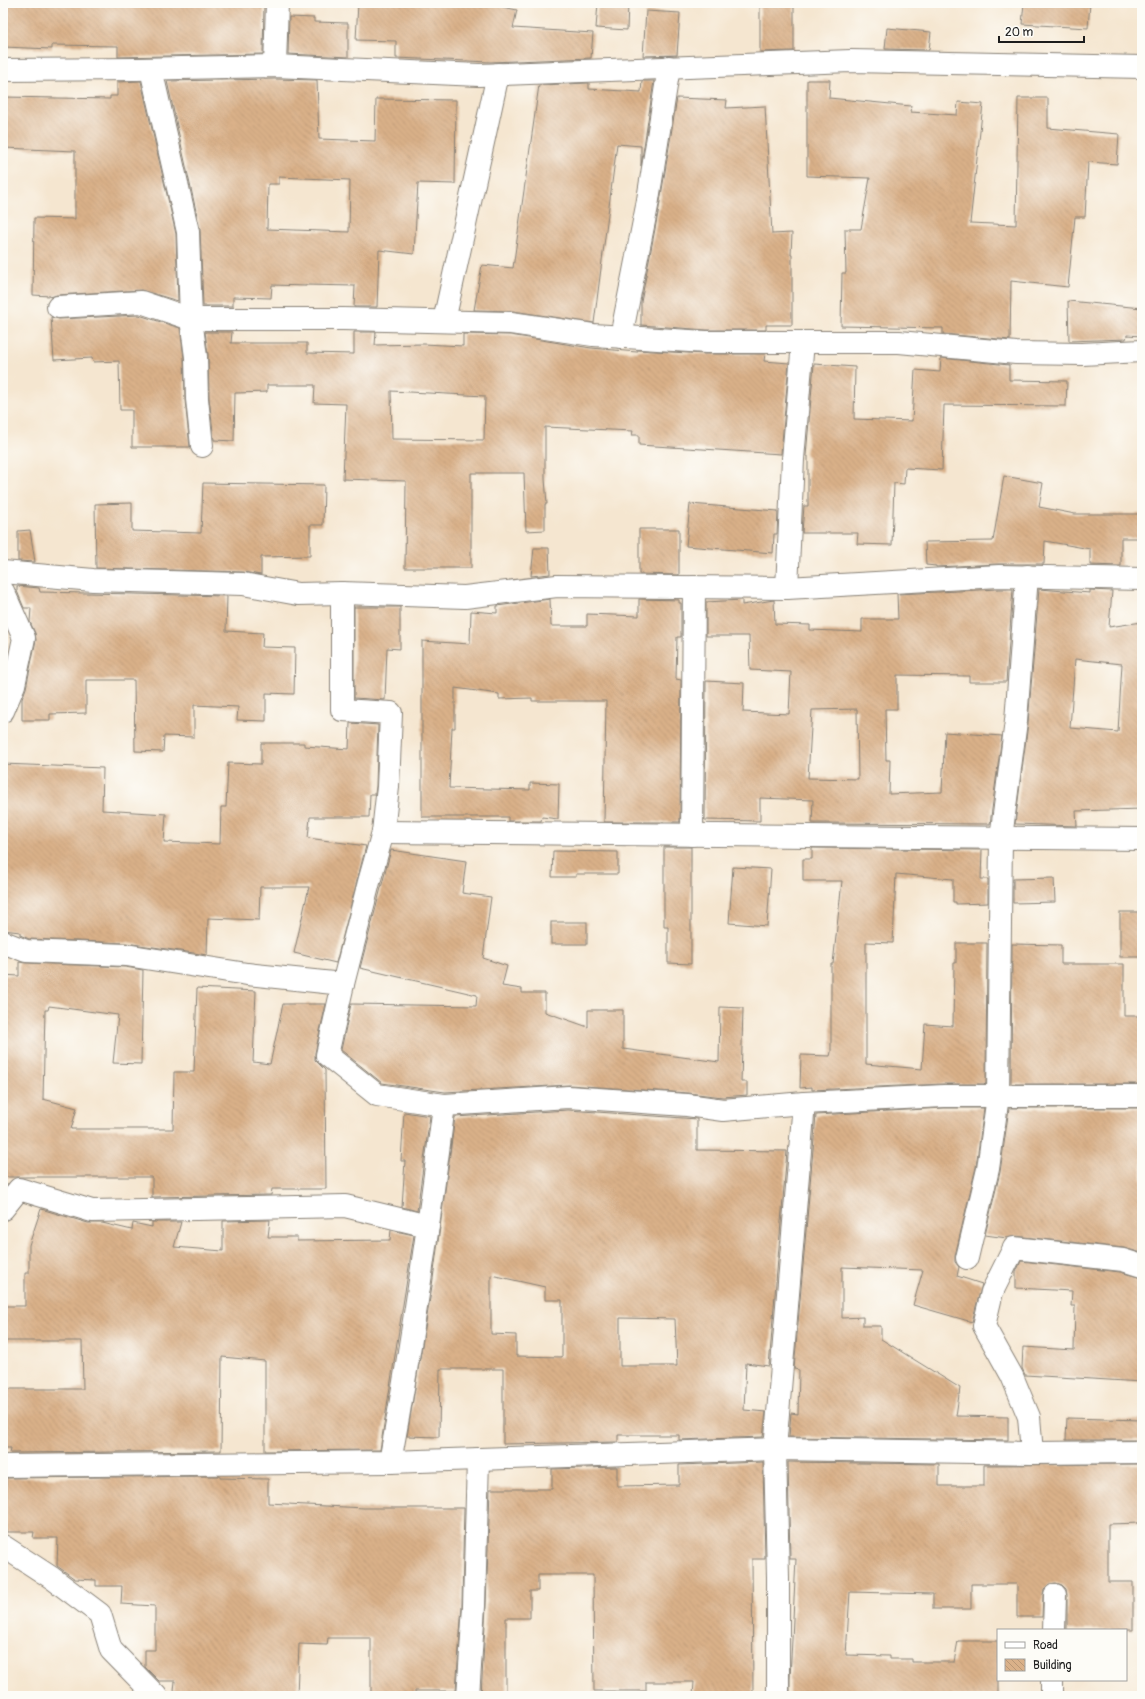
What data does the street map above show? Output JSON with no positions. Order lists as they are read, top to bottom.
{
  "legend": ["Road", "Building"],
  "scale_bar": "20 m"
}
